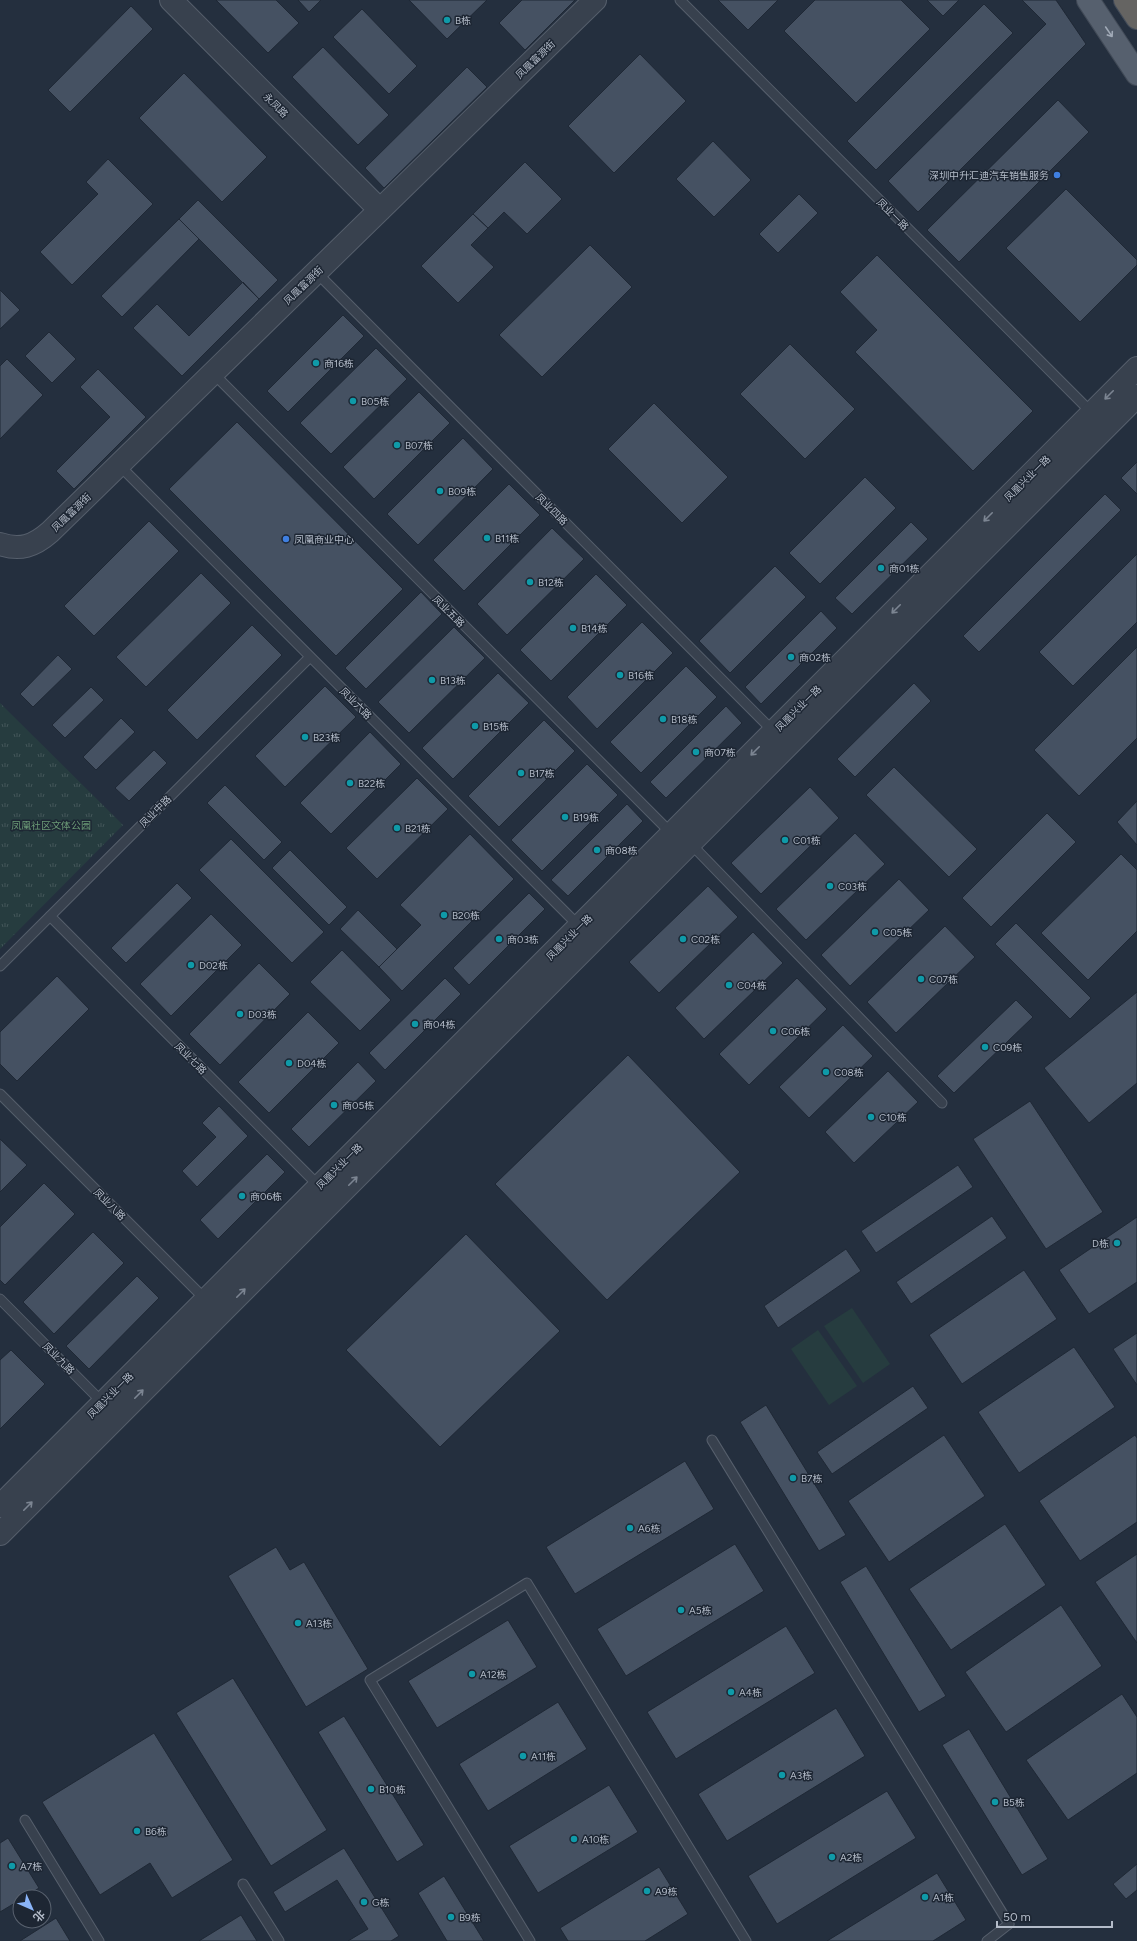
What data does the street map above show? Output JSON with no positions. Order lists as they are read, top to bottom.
{
  "streets": {
    "street": ["凤凰富源街", "永凤路", "凤凰兴业一路"],
    "lane": [
      "凤业一路",
      "凤业四路",
      "凤业五路",
      "凤业六路",
      "凤业中路",
      "凤业七路",
      "凤业八路",
      "凤业九路"
    ]
  },
  "crossings": [
    ["凤凰富源街", "永凤路"],
    ["凤凰富源街", "凤业四路"],
    ["凤凰富源街", "凤业五路"],
    ["凤凰富源街", "凤业六路"],
    ["凤业一路", "凤凰兴业一路"],
    ["凤凰兴业一路", "凤业四路"],
    ["凤凰兴业一路", "凤业五路"],
    ["凤凰兴业一路", "凤业六路"],
    ["凤凰兴业一路", "凤业七路"],
    ["凤凰兴业一路", "凤业八路"],
    ["凤凰兴业一路", "凤业九路"],
    ["凤业六路", "凤业中路"],
    ["凤业中路", "凤业七路"]
  ],
  "parks": ["凤凰社区文体公园"],
  "places": [
    "B栋",
    "深圳中升汇迪汽车销售服务",
    "商16栋",
    "B05栋",
    "B07栋",
    "B09栋",
    "B11栋",
    "凤凰商业中心",
    "商01栋",
    "B12栋",
    "B14栋",
    "商02栋",
    "B16栋",
    "B13栋",
    "B18栋",
    "B15栋",
    "B23栋",
    "商07栋",
    "B17栋",
    "B22栋",
    "B19栋",
    "B21栋",
    "C01栋",
    "商08栋",
    "C03栋",
    "B20栋",
    "C05栋",
    "商03栋",
    "C02栋",
    "D02栋",
    "C07栋",
    "C04栋",
    "D03栋",
    "商04栋",
    "C06栋",
    "C09栋",
    "D04栋",
    "C08栋",
    "商05栋",
    "C10栋",
    "商06栋",
    "D栋",
    "B7栋",
    "A6栋",
    "A5栋",
    "A13栋",
    "A12栋",
    "A4栋",
    "A11栋",
    "A3栋",
    "B10栋",
    "B5栋",
    "B6栋",
    "A10栋",
    "A2栋",
    "A7栋",
    "A9栋",
    "A1栋",
    "G栋",
    "B9栋"
  ],
  "scale_bar": "50 m",
  "north": "bottom right"
}
